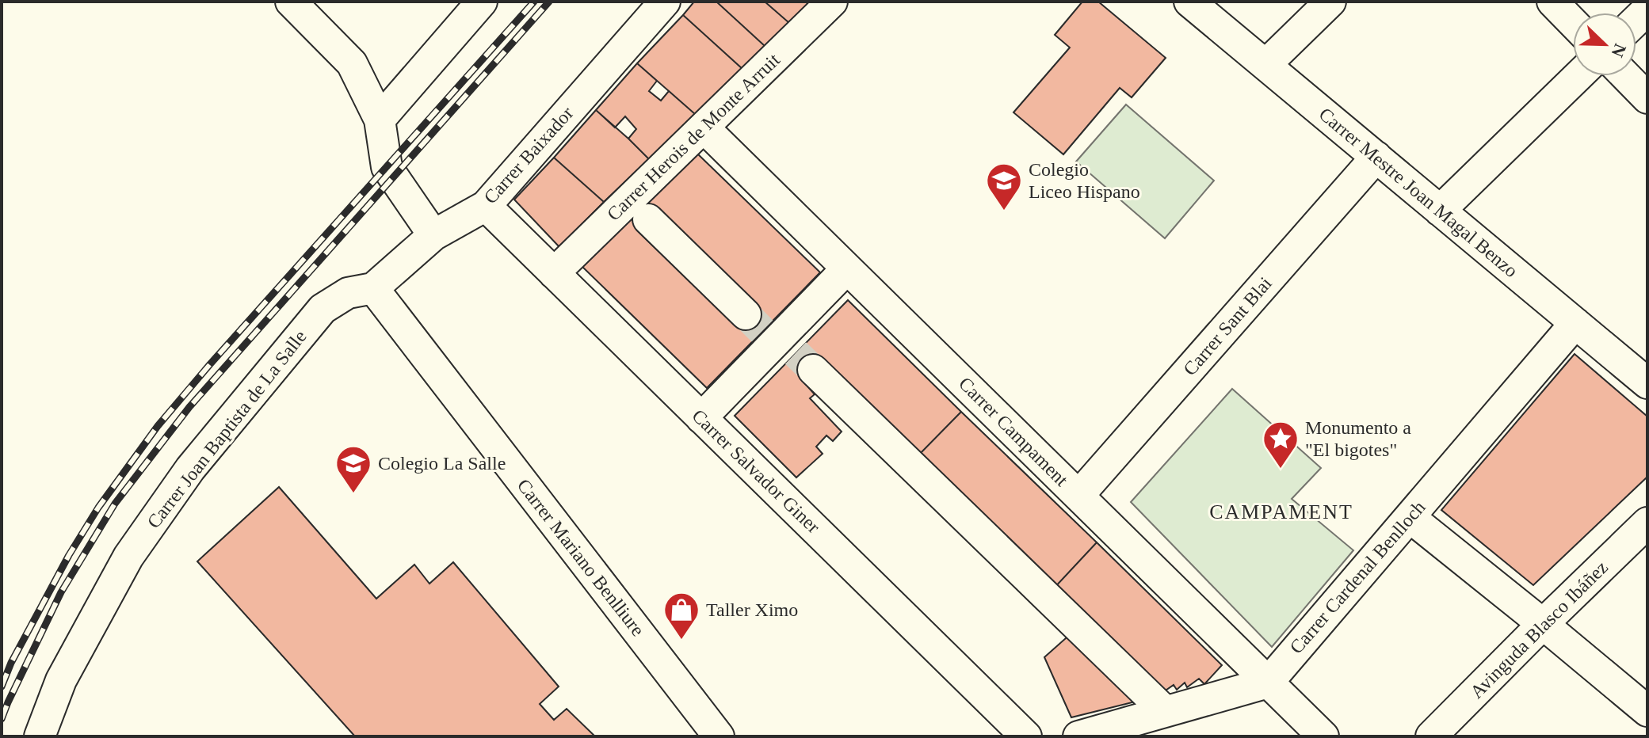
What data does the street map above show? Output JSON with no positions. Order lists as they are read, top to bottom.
{
  "streets": {
    "street": [
      "Carrer Herois de Monte Arruit",
      "Carrer Baixador",
      "Carrer Mestre Joan Magal Benzo",
      "Carrer Sant Blai",
      "Carrer Joan Baptista de La Salle",
      "Carrer Campament",
      "Carrer Salvador Giner",
      "Carrer Mariano Benlliure",
      "Carrer Cardenal Benlloch",
      "Avinguda Blasco Ibáñez"
    ]
  },
  "crossings": [
    ["Carrer Herois de Monte Arruit", "Carrer Campament"],
    ["Carrer Herois de Monte Arruit", "Carrer Salvador Giner"],
    ["Carrer Baixador", "Carrer Joan Baptista de La Salle"],
    ["Carrer Baixador", "Carrer Salvador Giner"],
    ["Carrer Baixador", "Carrer Mariano Benlliure"],
    ["Carrer Mestre Joan Magal Benzo", "Carrer Sant Blai"],
    ["Carrer Mestre Joan Magal Benzo", "Carrer Cardenal Benlloch"],
    ["Carrer Sant Blai", "Carrer Campament"],
    ["Carrer Joan Baptista de La Salle", "Carrer Mariano Benlliure"],
    ["Carrer Campament", "Carrer Cardenal Benlloch"]
  ],
  "districts": ["CAMPAMENT"],
  "places": {
    "school or university": ["Colegio Liceo Hispano", "Colegio La Salle"],
    "place": ["Monumento a \"El bigotes\""],
    "shop": ["Taller Ximo"]
  },
  "north": "bottom right"
}
